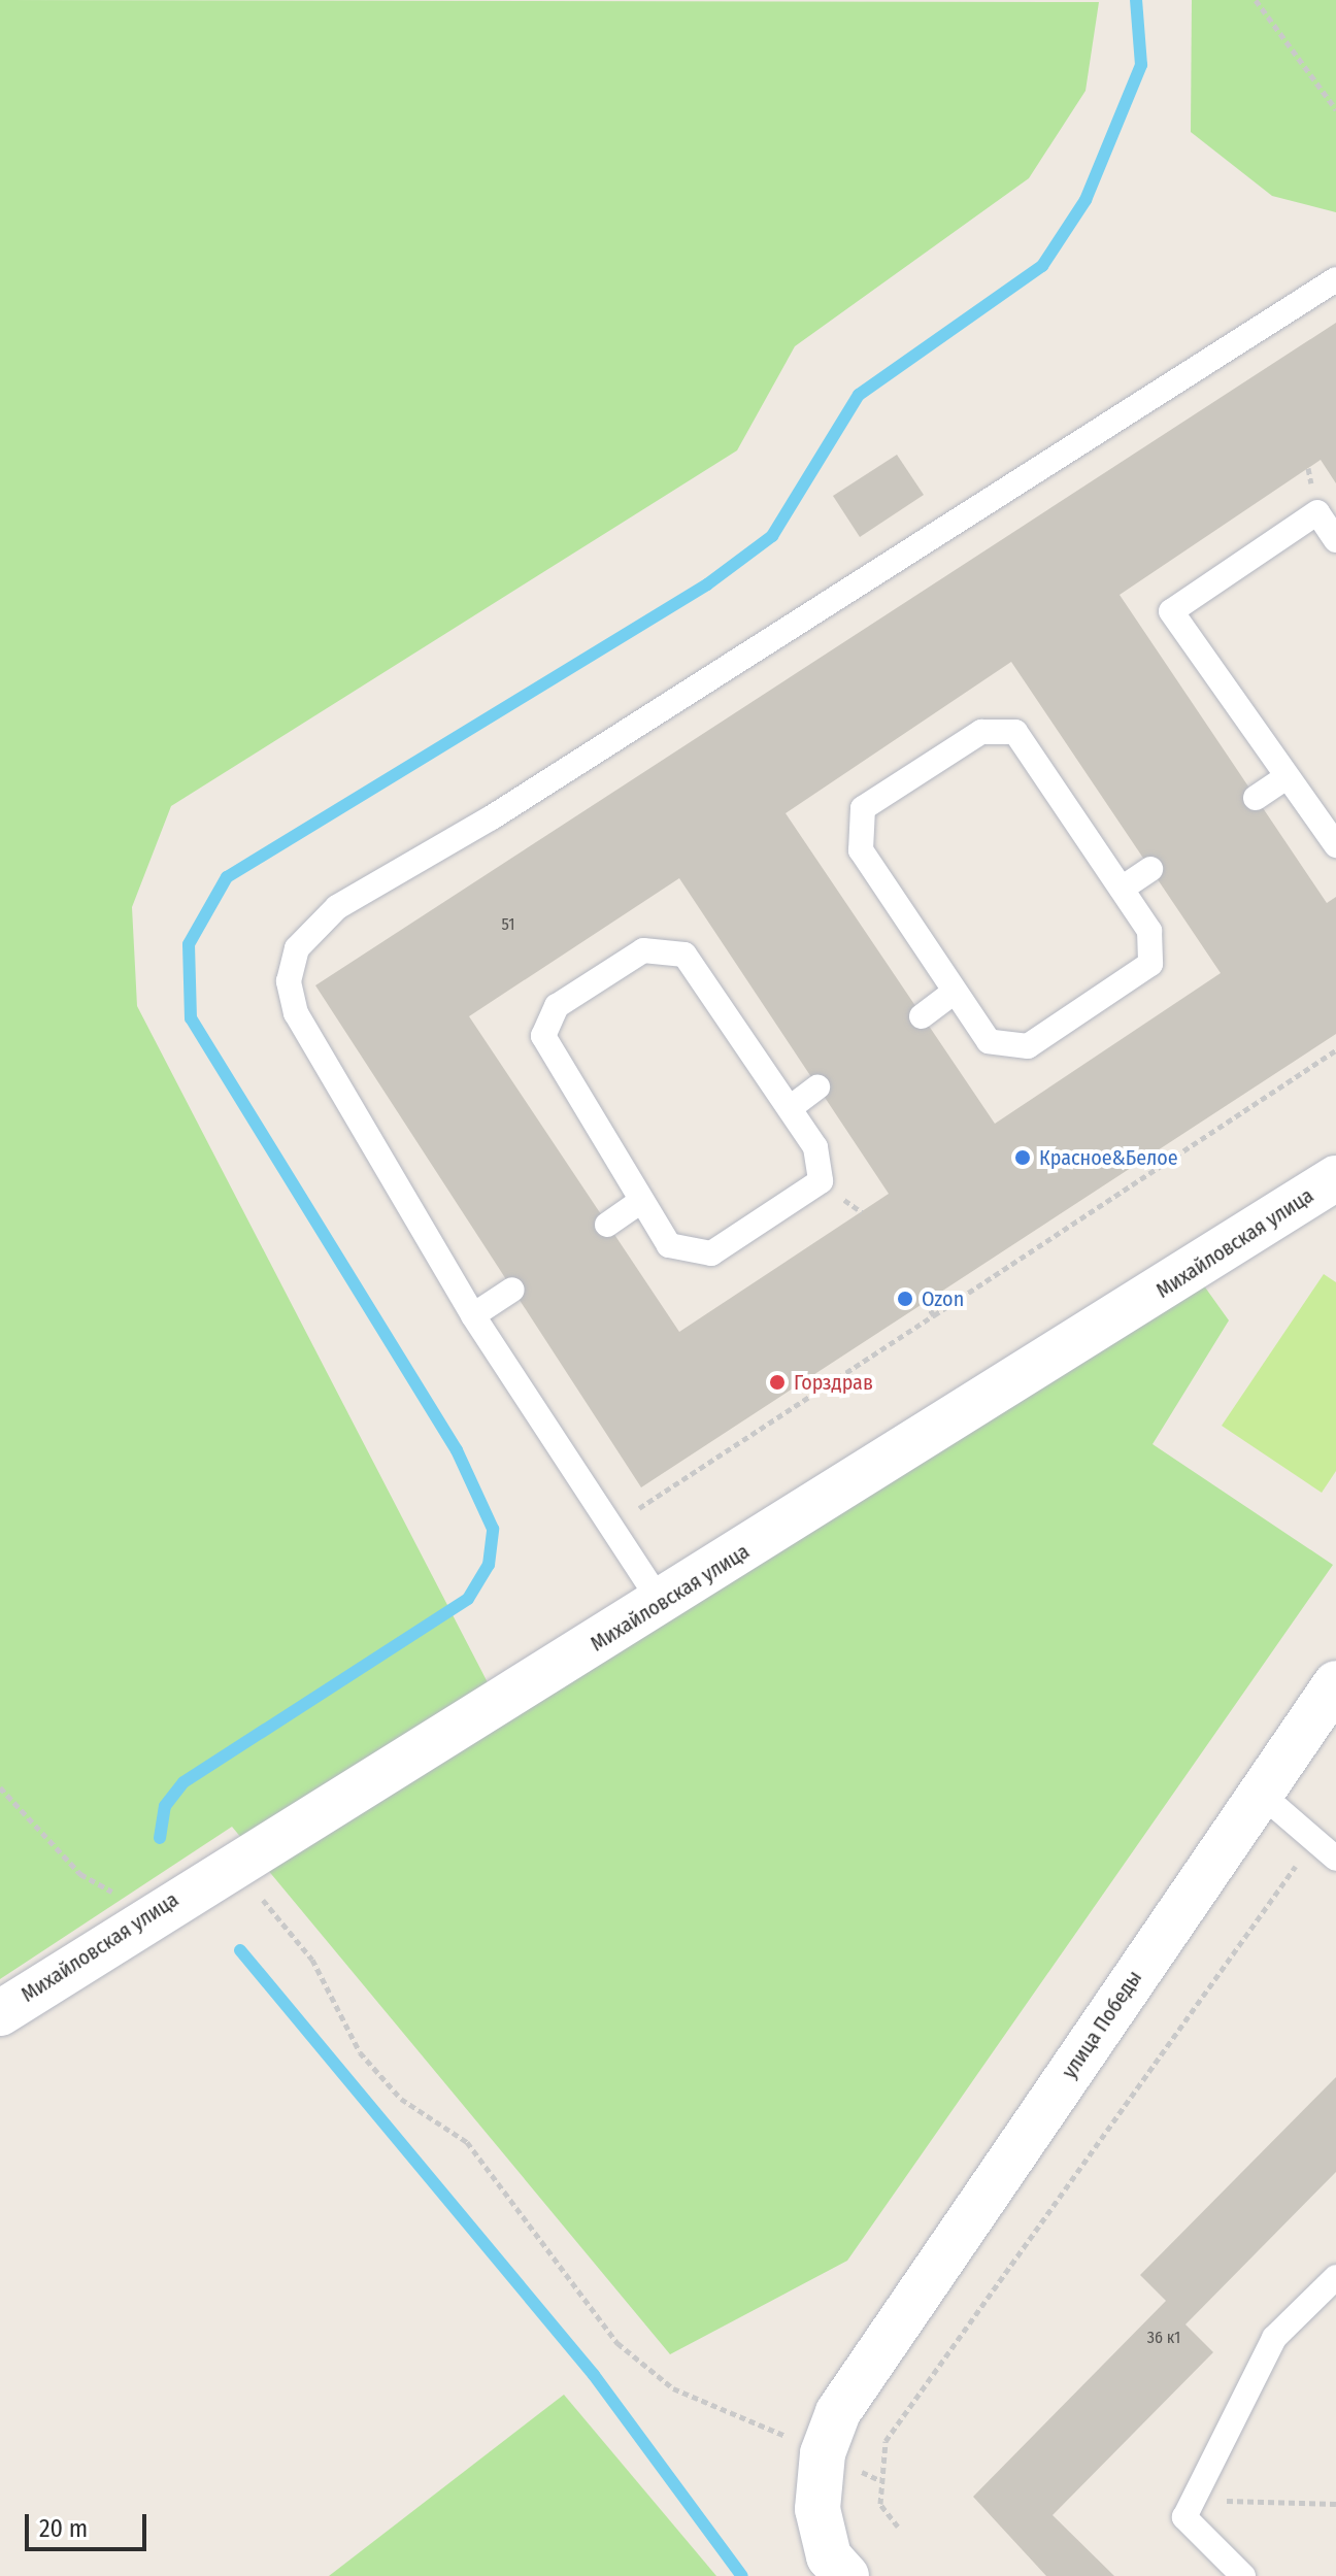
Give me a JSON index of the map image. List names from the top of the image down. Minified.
{"streets":{"street":["Михайловская улица","улица Победы"]},"places":["Красное&Белое","Ozon","Горздрав"],"house_numbers":["51","36 к1"],"scale_bar":"20 m"}
